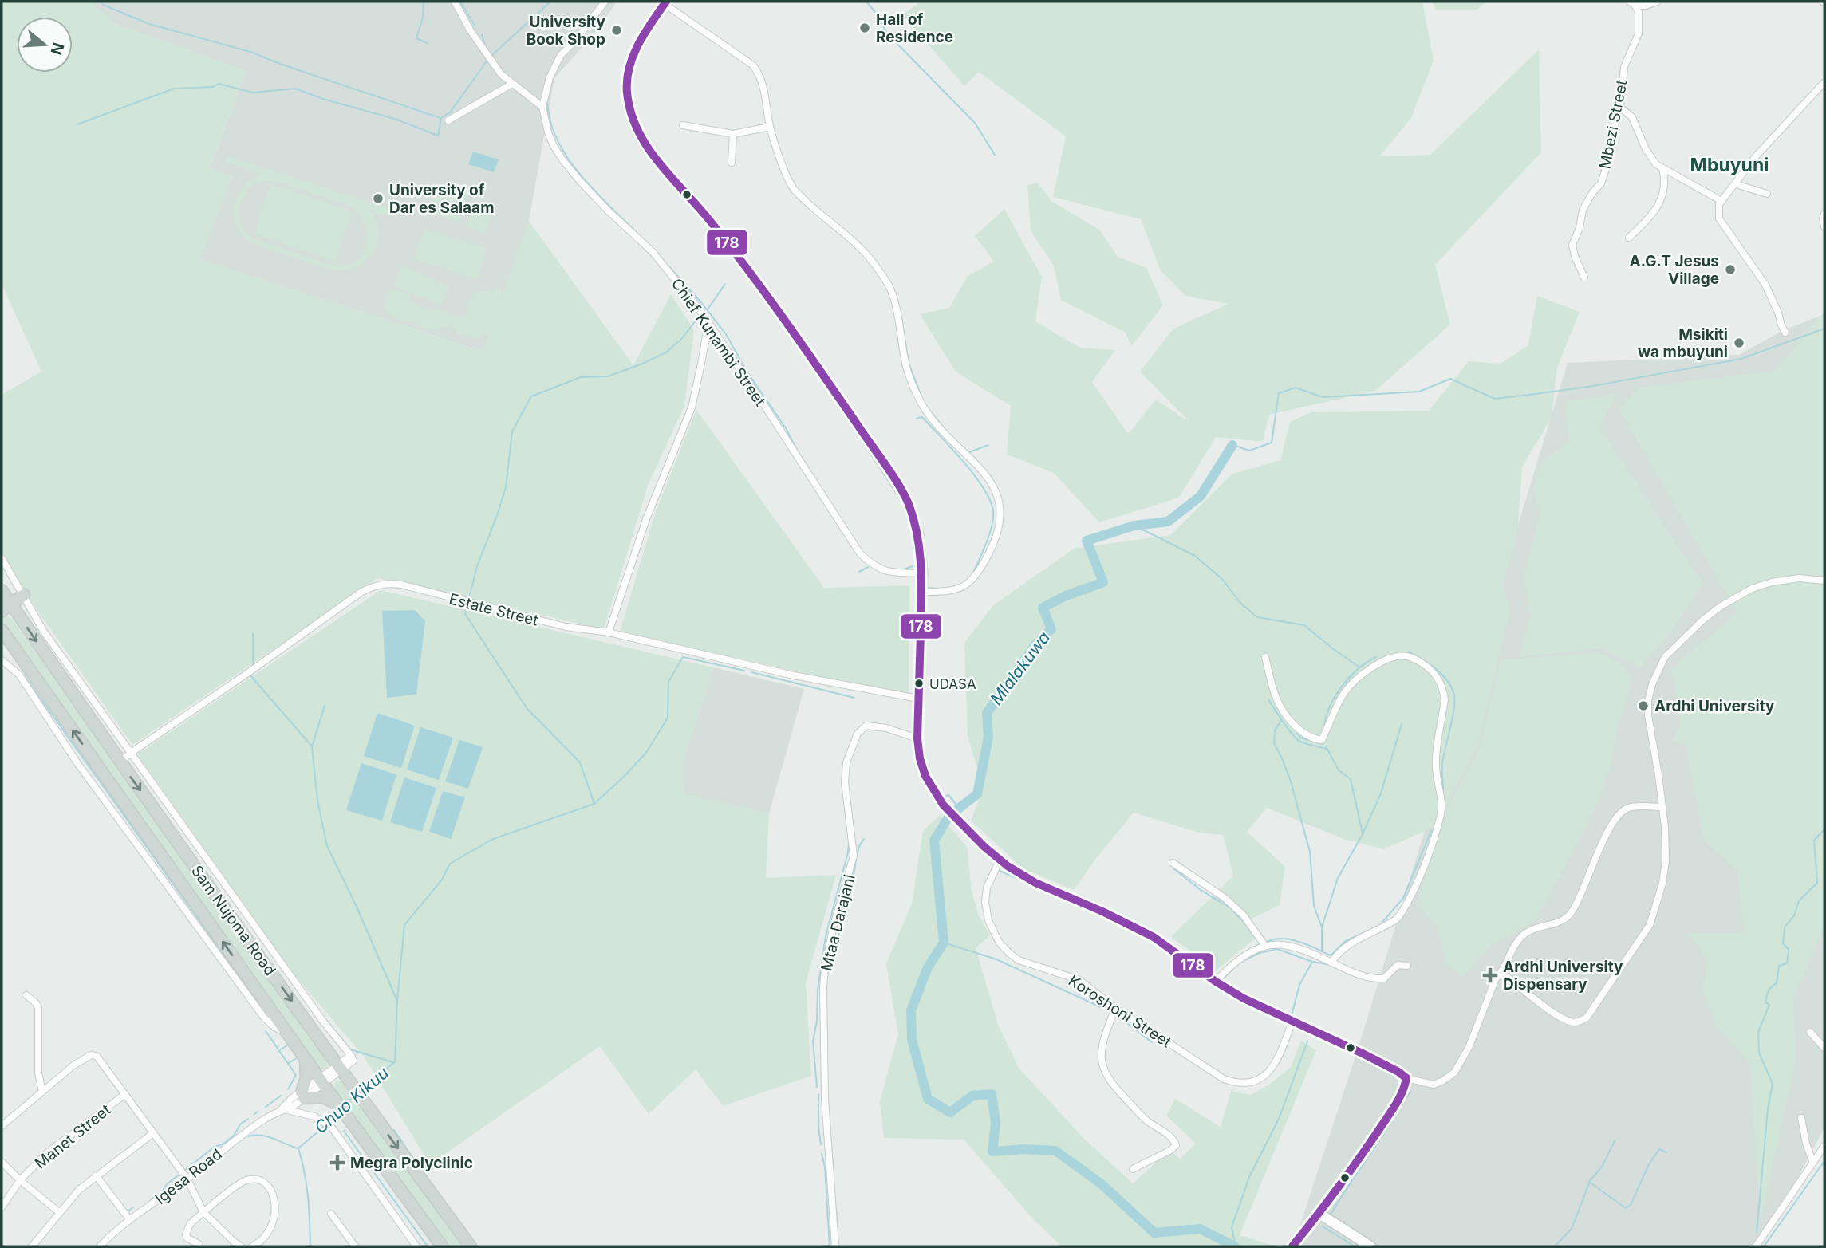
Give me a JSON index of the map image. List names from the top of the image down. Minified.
{"streets":{"main road":["Sam Nujoma Road"],"street":["Mbezi Street","Chief Kunambi Street","Estate Street","Mtaa Darajani","Koroshoni Street","Manet Street","Igesa Road"]},"crossings":[["Estate Street","Sam Nujoma Road"],["Estate Street","Igesa Road"],["Sam Nujoma Road","Igesa Road"]],"districts":["Mbuyuni"],"water":["Mlalakuwa","Chuo Kikuu"],"places":{"other":["Hall of Residence","University Book Shop","University of Dar es Salaam","A.G.T Jesus Village","Msikiti wa mbuyuni","UDASA","Ardhi University"],"health":["Ardhi University Dispensary","Megra Polyclinic"]},"lines":["transit line 178"],"north":"right"}
